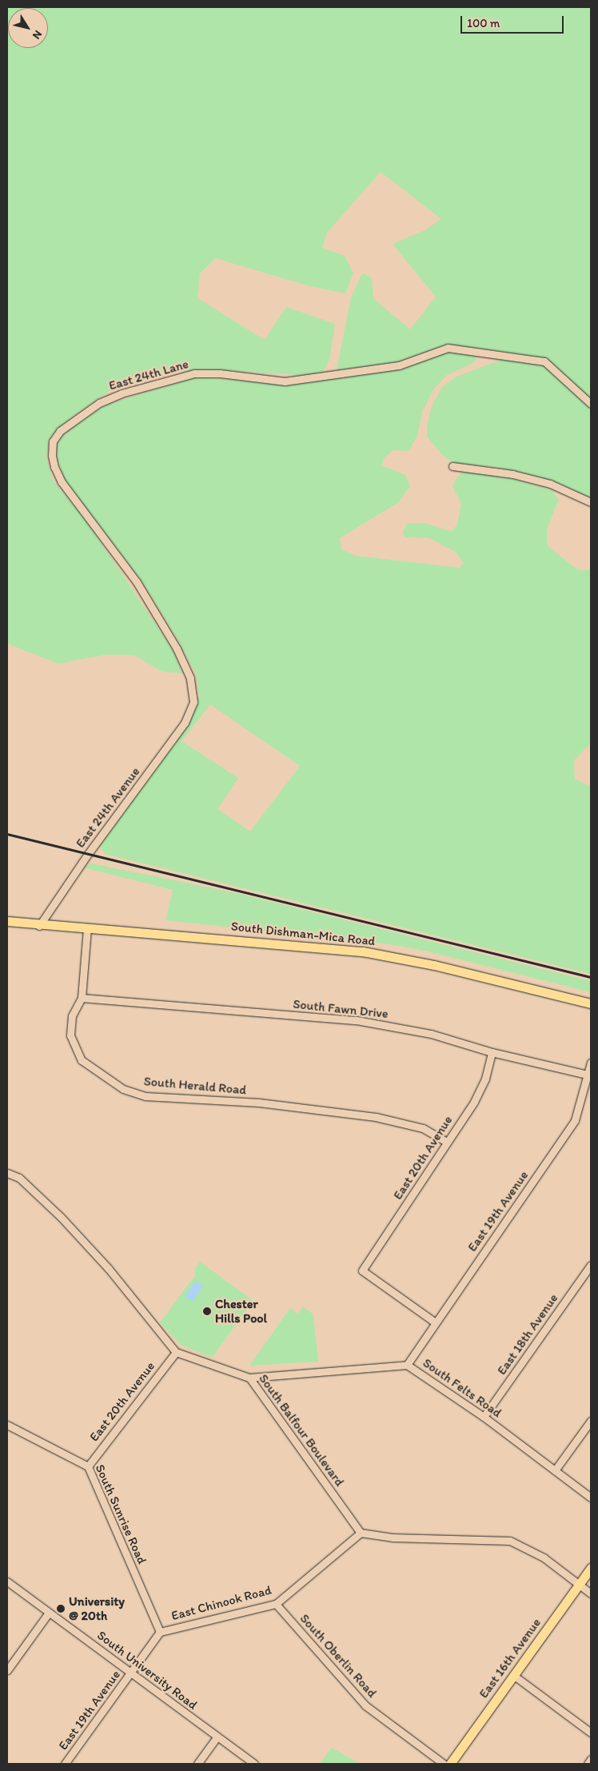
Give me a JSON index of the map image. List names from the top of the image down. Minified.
{"streets":{"main road":["South Dishman-Mica Road","East 16th Avenue"],"street":["East 24th Lane","East 24th Avenue","South Fawn Drive","South Herald Road","East 20th Avenue","East 19th Avenue","East 18th Avenue","South Felts Road","South Balfour Boulevard","South Sunrise Road","East Chinook Road","South Oberlin Road","South University Road"]},"crossings":[["East 24th Lane","East 24th Avenue"],["East 24th Avenue","South Dishman-Mica Road"],["South Dishman-Mica Road","South Herald Road"],["South Fawn Drive","South Herald Road"],["South Fawn Drive","East 20th Avenue"],["South Fawn Drive","East 19th Avenue"],["South Herald Road","East 20th Avenue"],["East 20th Avenue","East 19th Avenue"],["East 20th Avenue","South Balfour Boulevard"],["East 20th Avenue","South Sunrise Road"],["East 19th Avenue","South Felts Road"],["East 19th Avenue","South Sunrise Road"],["East 19th Avenue","East Chinook Road"],["East 19th Avenue","South University Road"],["East 18th Avenue","South Felts Road"],["South Felts Road","South Balfour Boulevard"],["South Balfour Boulevard","East Chinook Road"],["South Sunrise Road","East Chinook Road"],["East Chinook Road","South Oberlin Road"]],"places":["Chester Hills Pool","University @ 20th"],"scale_bar":"100 m","north":"bottom right"}
